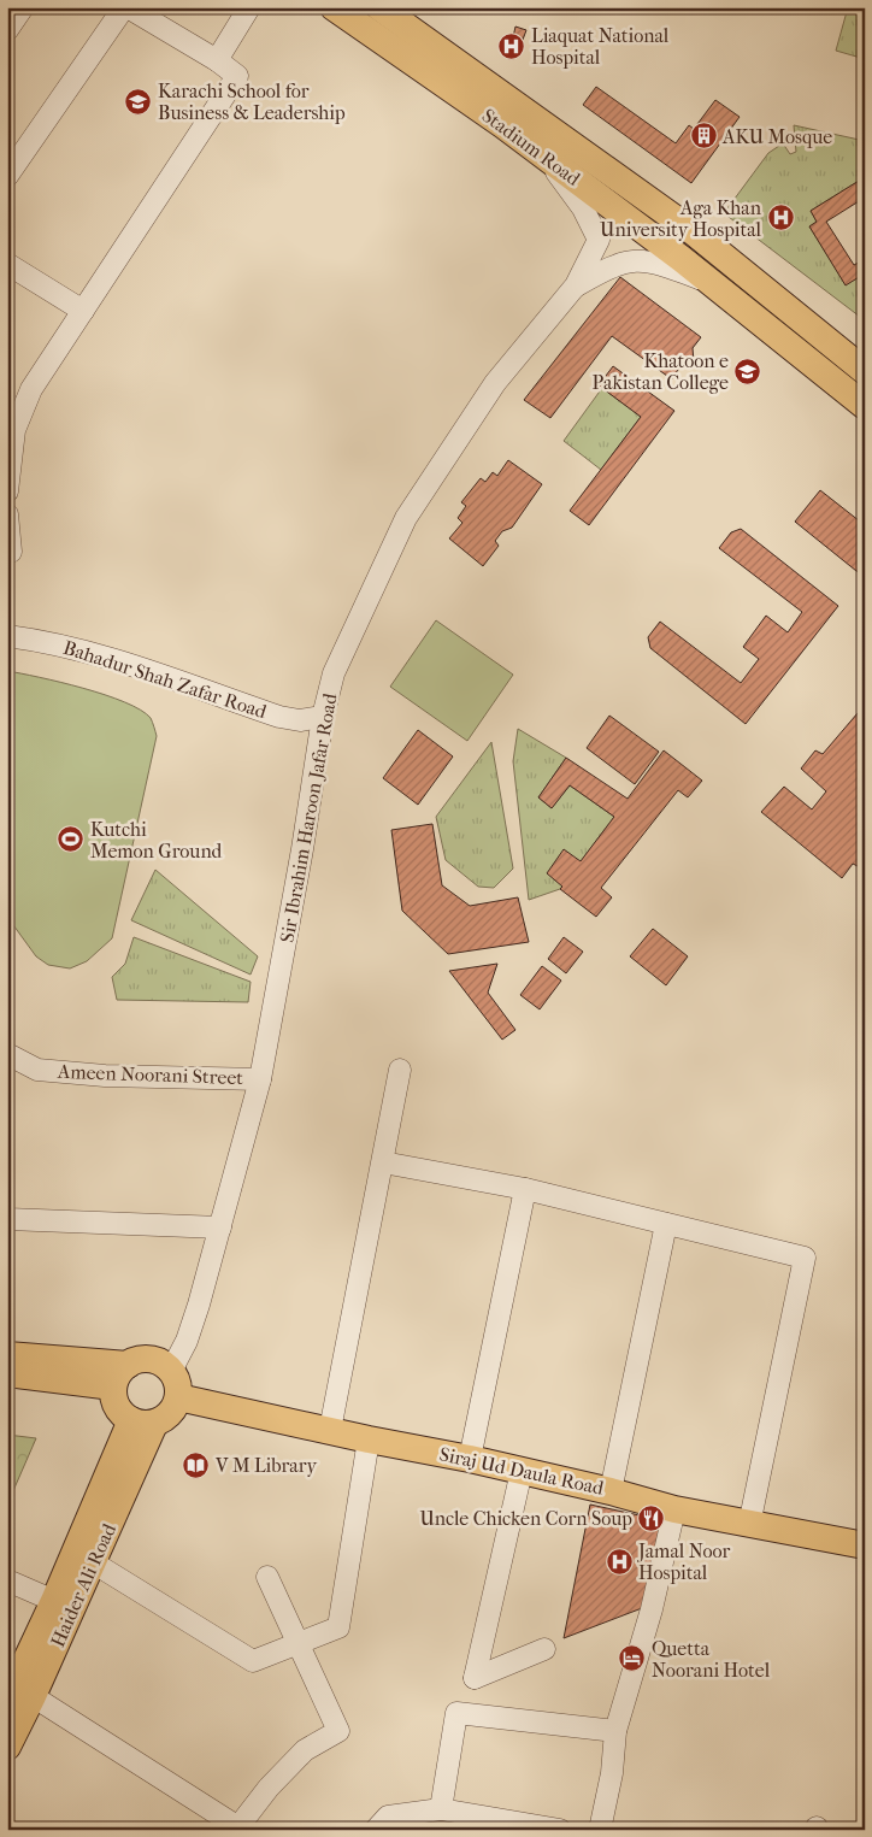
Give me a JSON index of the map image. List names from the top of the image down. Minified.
{"streets":{"main road":["Stadium Road","Siraj Ud Daula Road","Haider Ali Road"],"street":["Bahadur Shah Zafar Road","Sir Ibrahim Haroon Jafar Road","Ameen Noorani Street"]},"crossings":[["Bahadur Shah Zafar Road","Sir Ibrahim Haroon Jafar Road"],["Sir Ibrahim Haroon Jafar Road","Ameen Noorani Street"],["Sir Ibrahim Haroon Jafar Road","Siraj Ud Daula Road"],["Sir Ibrahim Haroon Jafar Road","Haider Ali Road"],["Siraj Ud Daula Road","Haider Ali Road"]],"places":{"hospital":["Liaquat National Hospital","Aga Khan University Hospital","Jamal Noor Hospital"],"school or university":["Karachi School for Business & Leadership","Khatoon e Pakistan College"],"building":["AKU Mosque"],"sports":["Kutchi Memon Ground"],"library":["V M Library"],"restaurant":["Uncle Chicken Corn Soup"],"hotel":["Quetta Noorani Hotel"]}}
